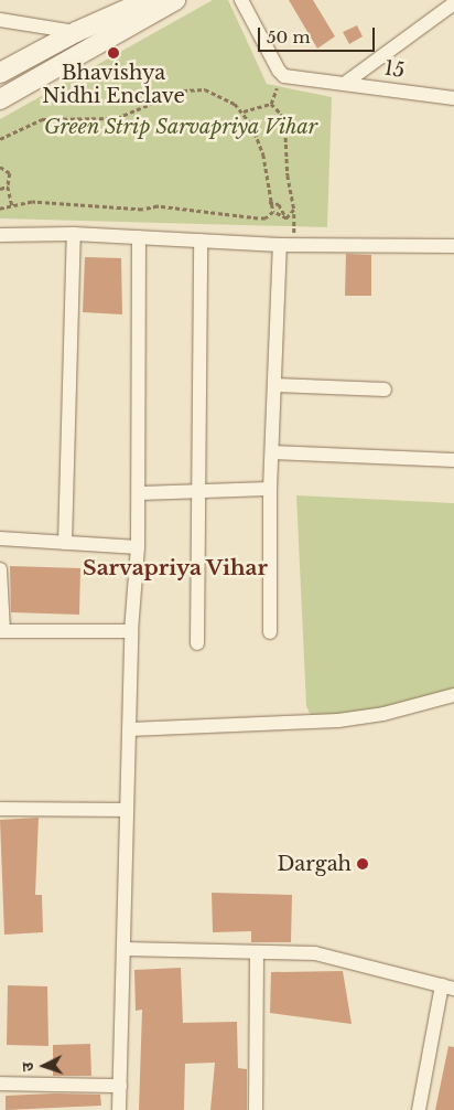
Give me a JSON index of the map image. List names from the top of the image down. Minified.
{"streets":{"street":["15"]},"districts":["Sarvapriya Vihar"],"parks":["Green Strip Sarvapriya Vihar"],"places":["Bhavishya Nidhi Enclave","Dargah"],"scale_bar":"50 m","north":"left"}
